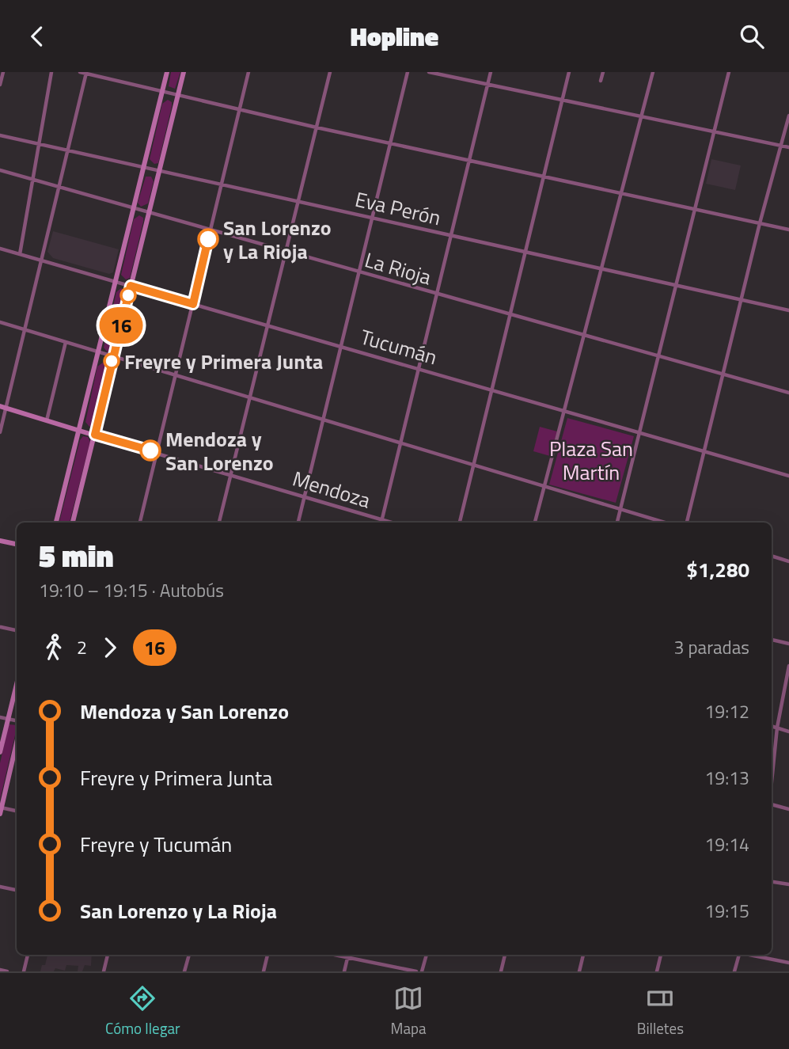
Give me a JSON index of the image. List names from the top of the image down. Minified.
{"streets":{"main road":["Mendoza"],"street":["Eva Perón","La Rioja","Tucumán"]},"parks":["Plaza San Martín"],"places":["San Lorenzo y La Rioja","Freyre y Primera Junta","Mendoza y San Lorenzo"],"lines":["bus line 16"],"page":{"header":"Hopline","on_map":"16","heading":["5 min","19:10 – 19:15 · Autobús","$1,280"],"legs":["2","16","3 paradas"],"list":[{"name":"Mendoza y San Lorenzo","value":"19:12"},{"name":"Freyre y Primera Junta","value":"19:13"},{"name":"Freyre y Tucumán","value":"19:14"},{"name":"San Lorenzo y La Rioja","value":"19:15"}],"tabs":["Cómo llegar","Mapa","Billetes"]}}
